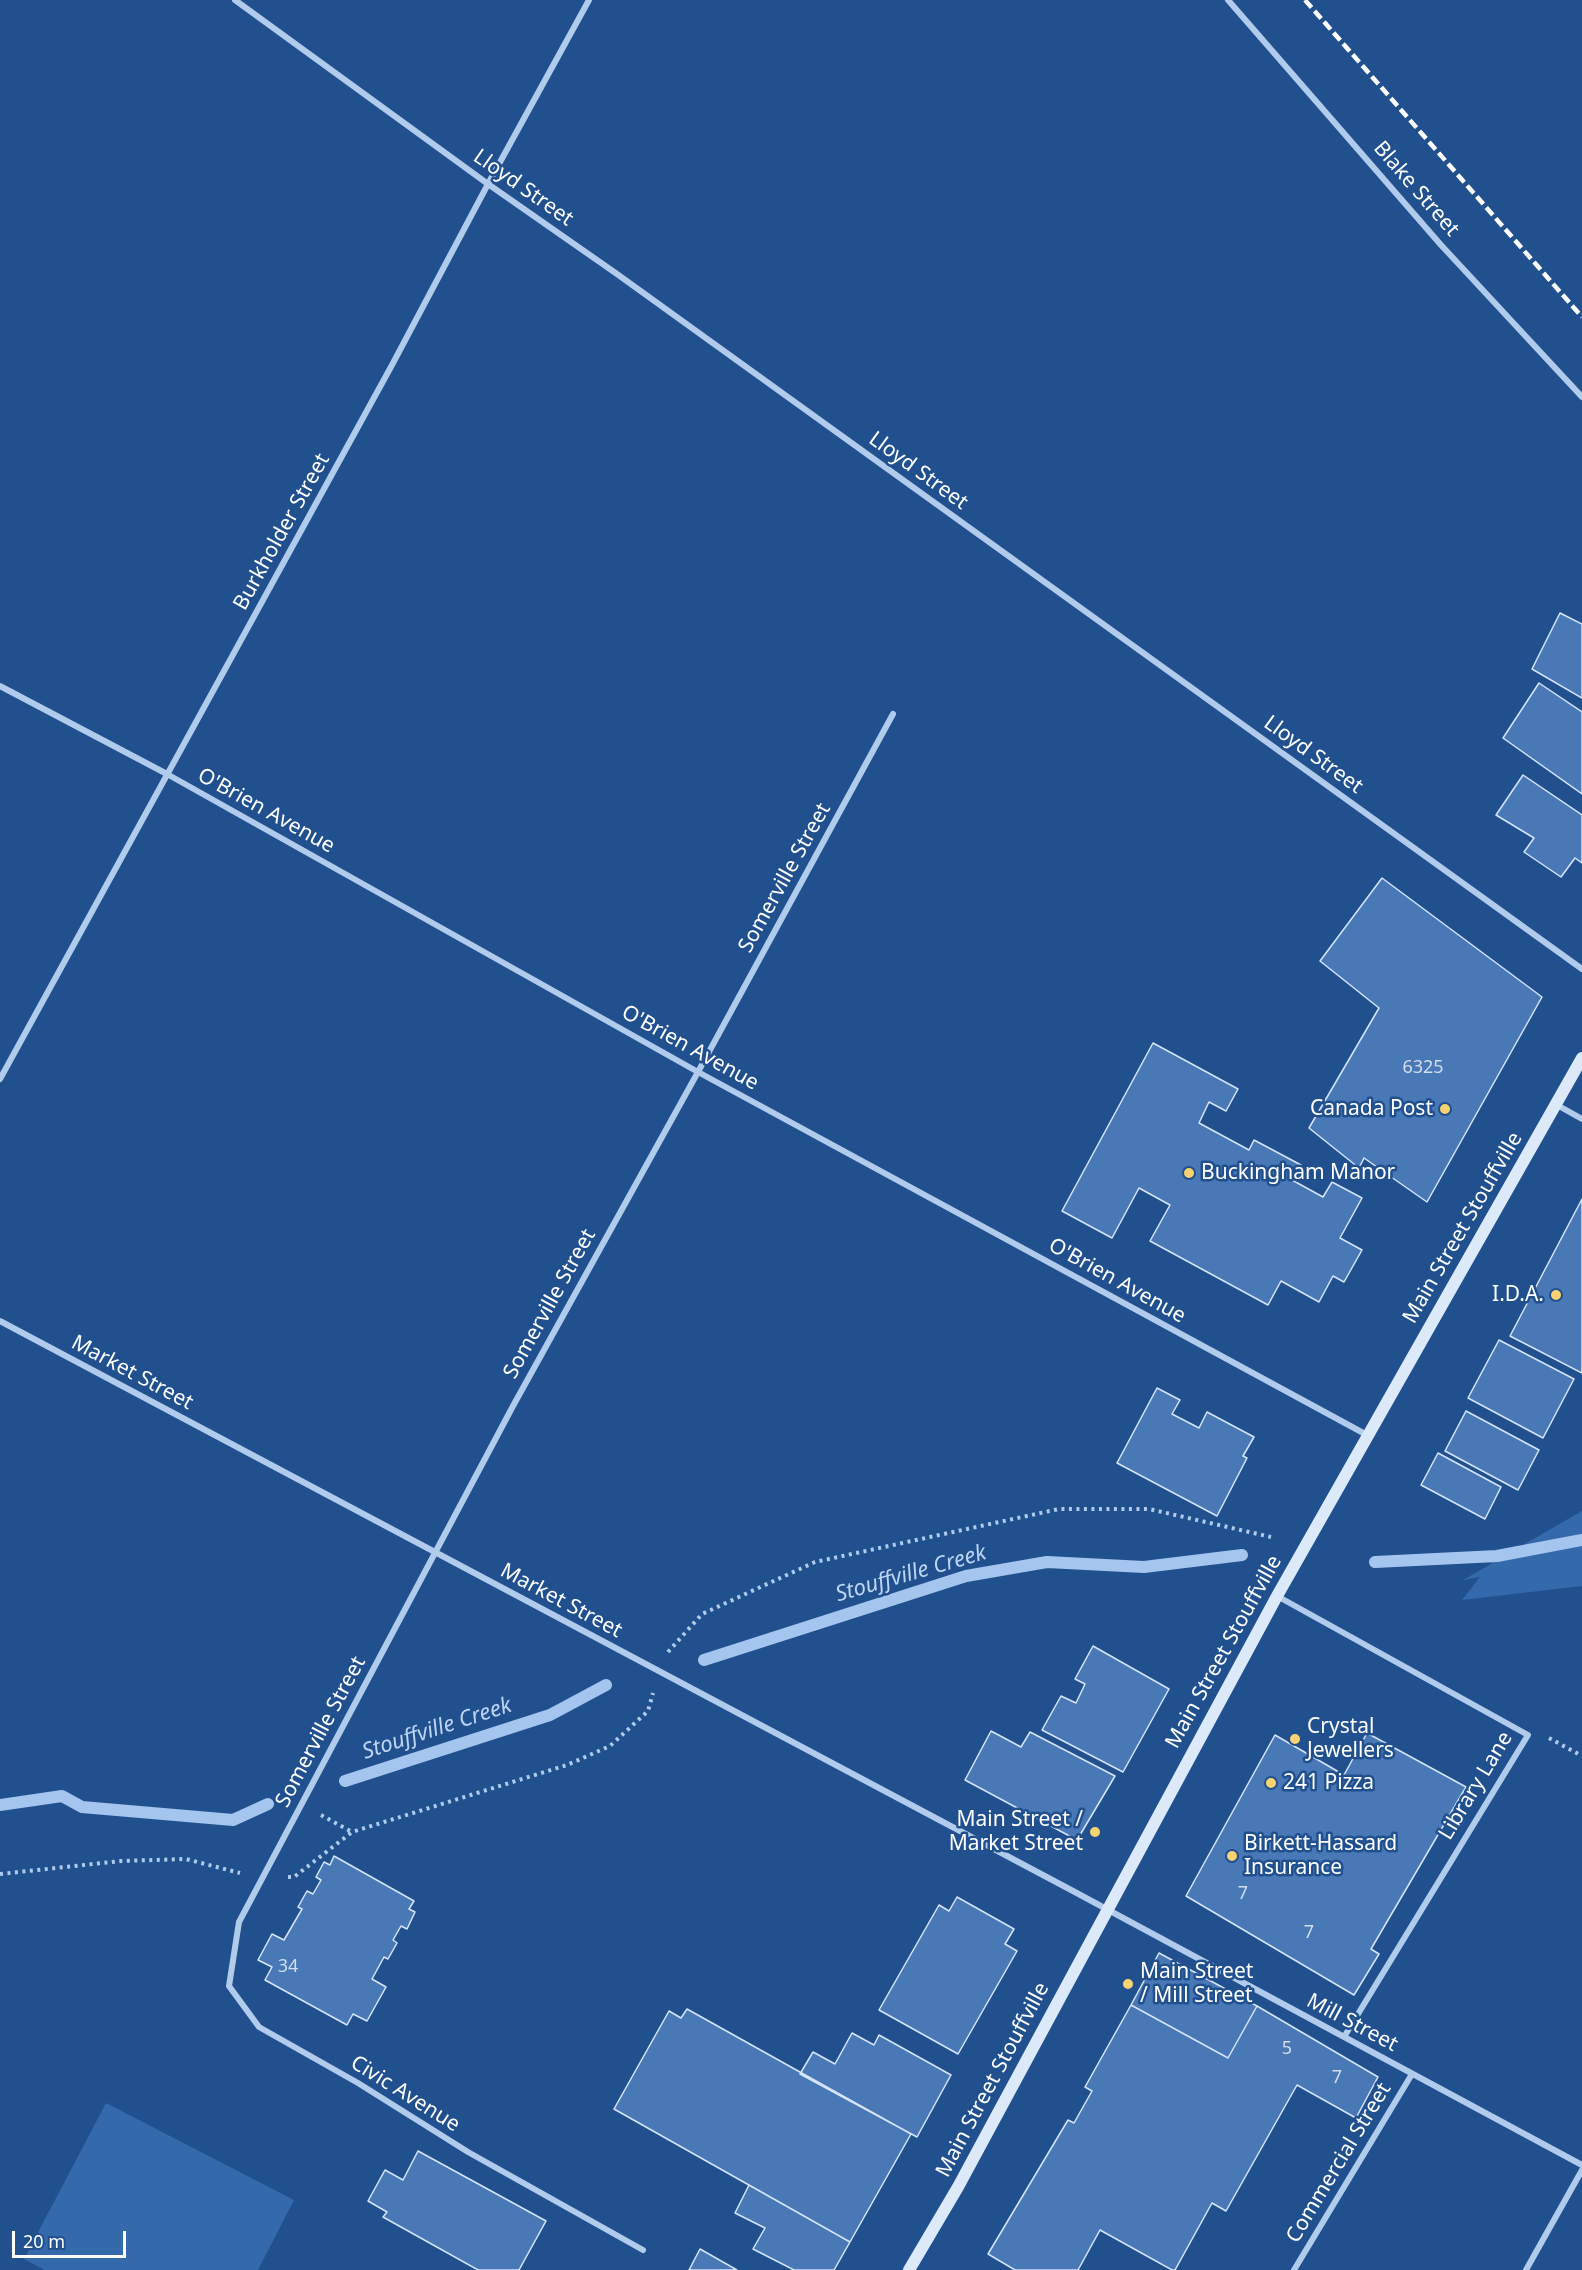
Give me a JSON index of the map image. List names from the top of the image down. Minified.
{"streets":{"main road":["Main Street Stouffville"],"street":["Lloyd Street","Blake Street","Burkholder Street","O'Brien Avenue","Somerville Street","Market Street","Library Lane","Mill Street","Civic Avenue","Commercial Street"]},"crossings":[["Lloyd Street","Burkholder Street"],["Burkholder Street","O'Brien Avenue"],["O'Brien Avenue","Somerville Street"],["O'Brien Avenue","Main Street Stouffville"],["Somerville Street","Market Street"],["Somerville Street","Civic Avenue"],["Main Street Stouffville","Market Street"],["Main Street Stouffville","Library Lane"],["Main Street Stouffville","Mill Street"],["Market Street","Mill Street"],["Library Lane","Mill Street"],["Mill Street","Commercial Street"]],"water":["Stouffville Creek"],"places":["Canada Post","Buckingham Manor","I.D.A.","Crystal Jewellers","241 Pizza","Main Street / Market Street","Birkett-Hassard Insurance","Main Street / Mill Street"],"house_numbers":["6325","7","7","34","5","7"],"scale_bar":"20 m"}
